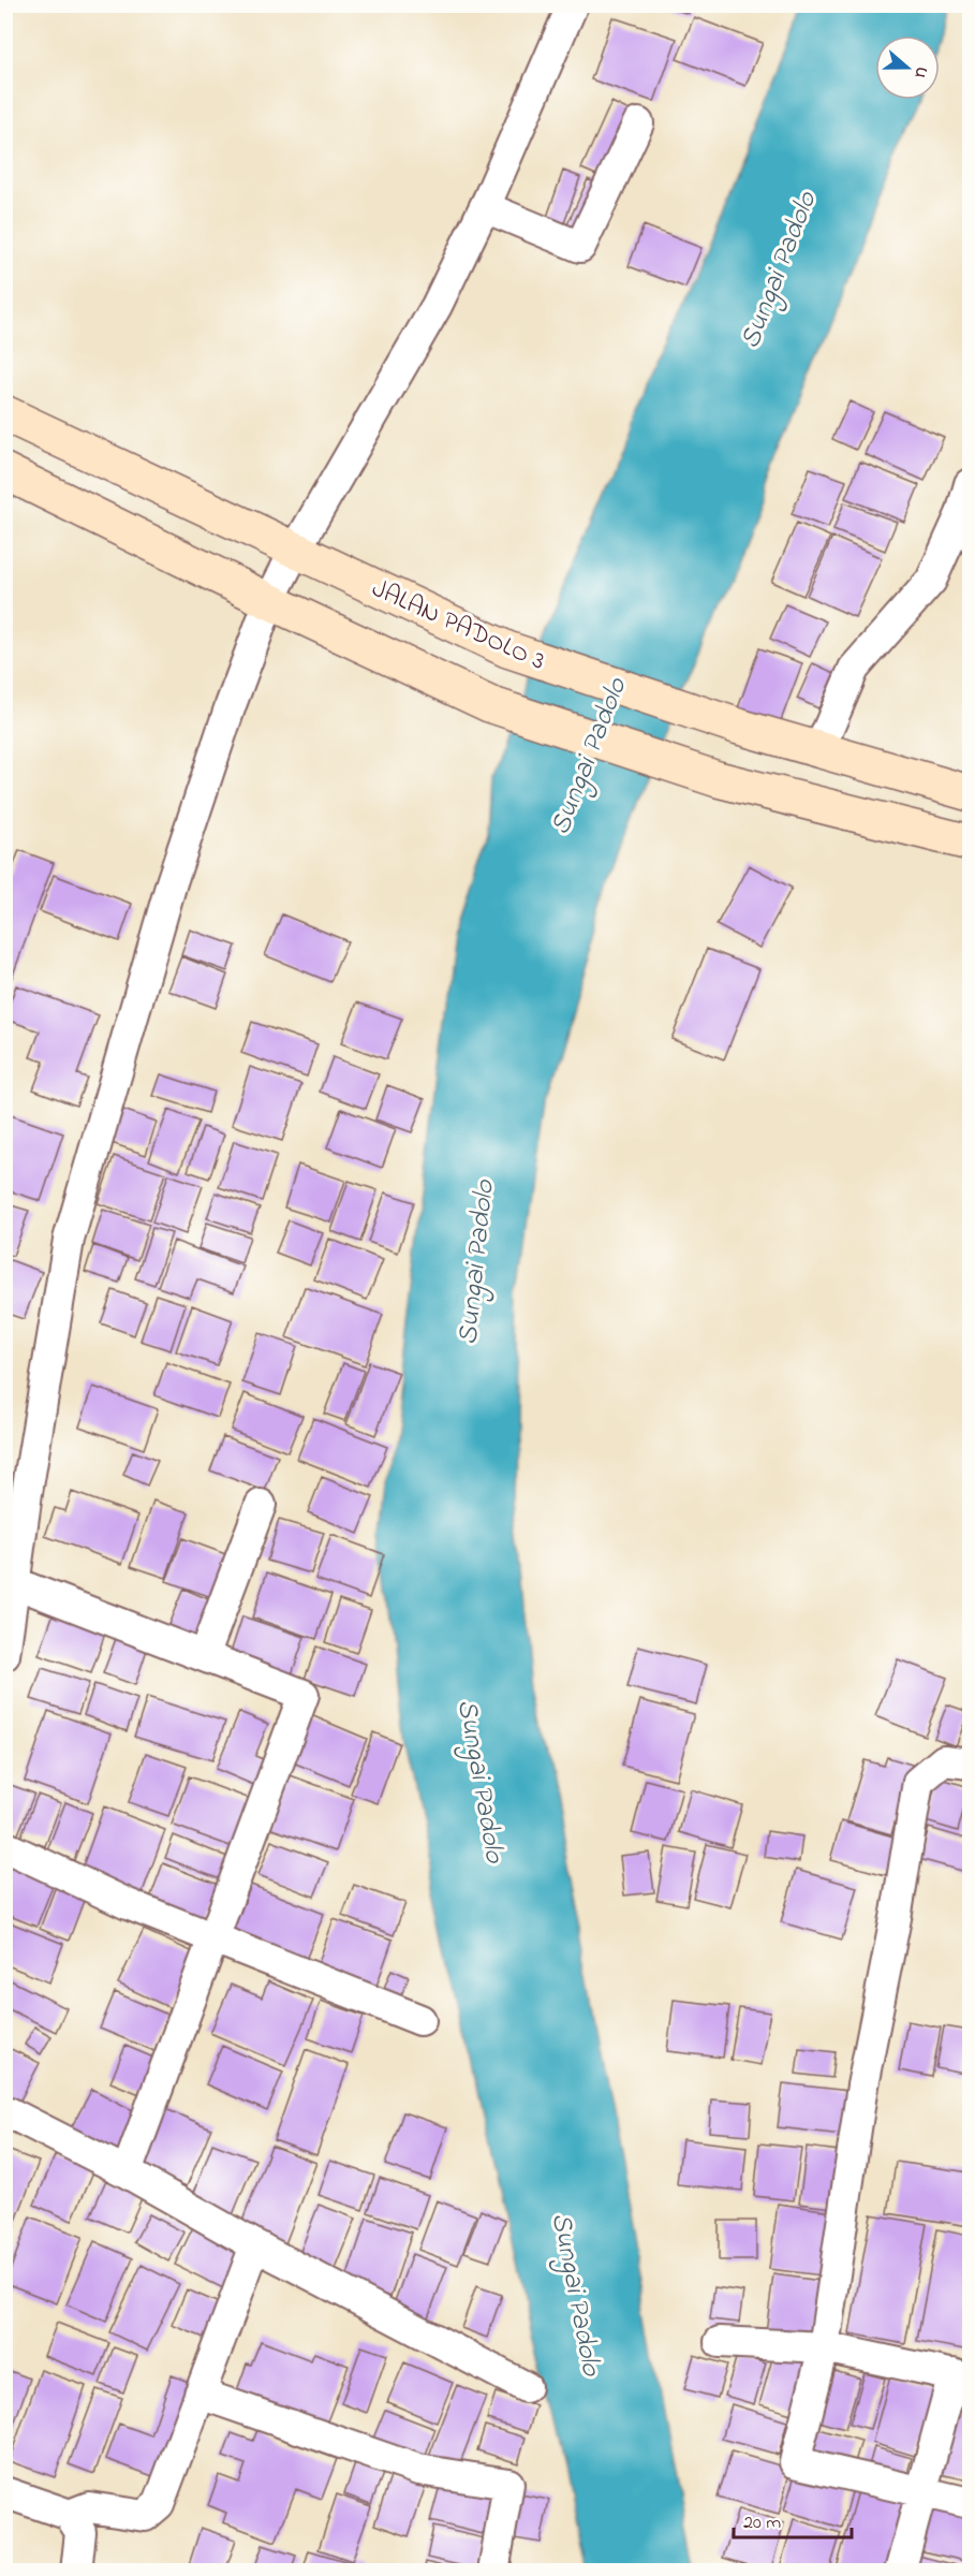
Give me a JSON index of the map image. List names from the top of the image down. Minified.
{"streets":{"street":["JALAN PADOLO 3"]},"water":["Sungai Padolo"],"scale_bar":"20 m","north":"right"}
